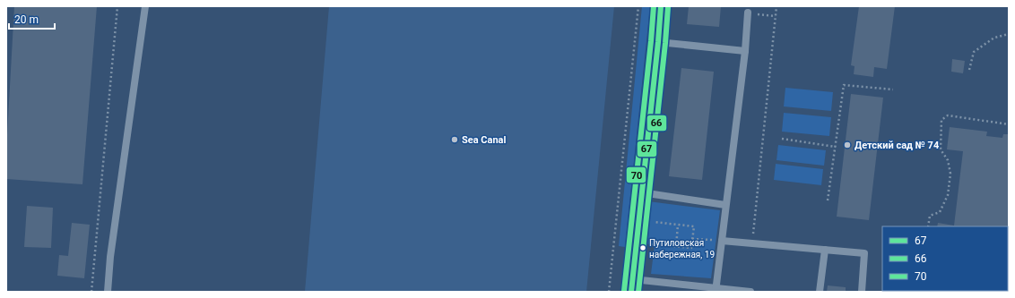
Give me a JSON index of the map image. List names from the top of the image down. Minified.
{"places":["Sea Canal","Детский сад № 74","Путиловская набережная, 19"],"lines":["transit line 67","transit line 70","transit line 66"],"legend":["67","66","70"],"scale_bar":"20 m"}
